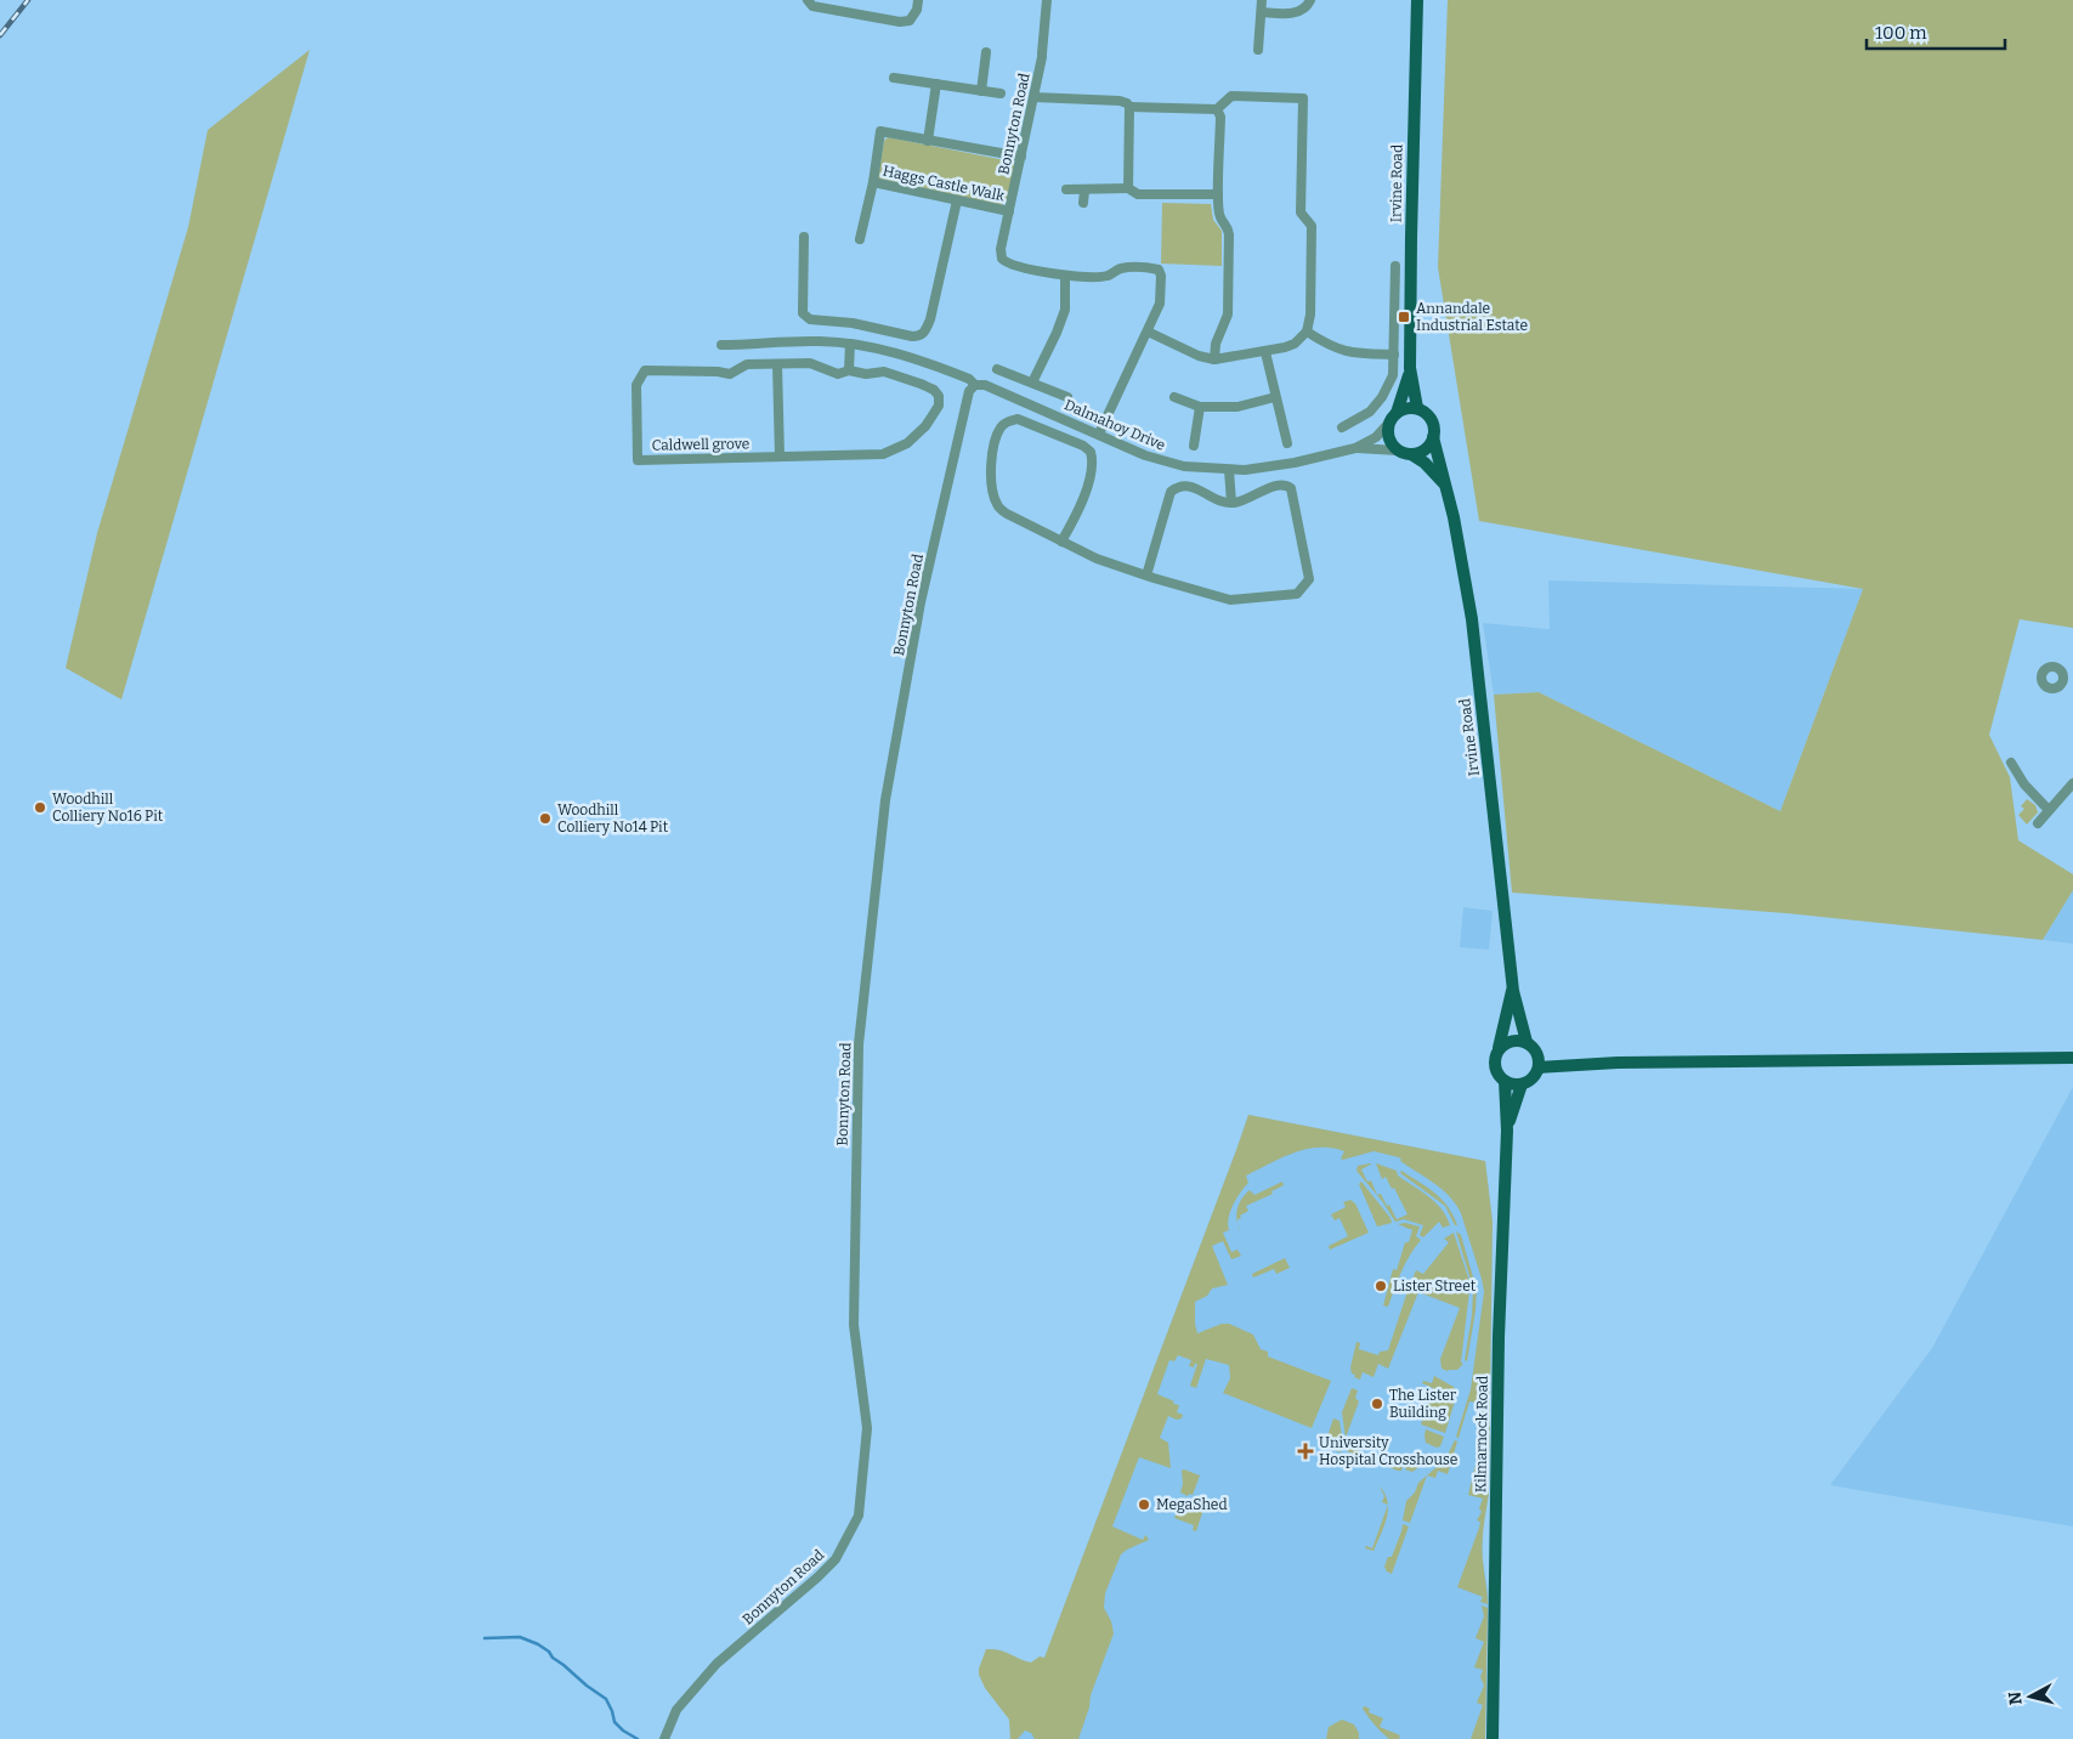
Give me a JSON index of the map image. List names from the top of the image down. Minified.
{"streets":{"main road":["Irvine Road","Kilmarnock Road"],"street":["Bonnyton Road","Haggs Castle Walk","Dalmahoy Drive","Caldwell grove"]},"crossings":[["Bonnyton Road","Haggs Castle Walk"],["Bonnyton Road","Dalmahoy Drive"],["Irvine Road","Kilmarnock Road"]],"places":{"transit":["Annandale Industrial Estate"],"other":["Woodhill Colliery No16 Pit","Woodhill Colliery No14 Pit","Lister Street","The Lister Building","MegaShed"],"health":["University Hospital Crosshouse"]},"scale_bar":"100 m","north":"left"}
